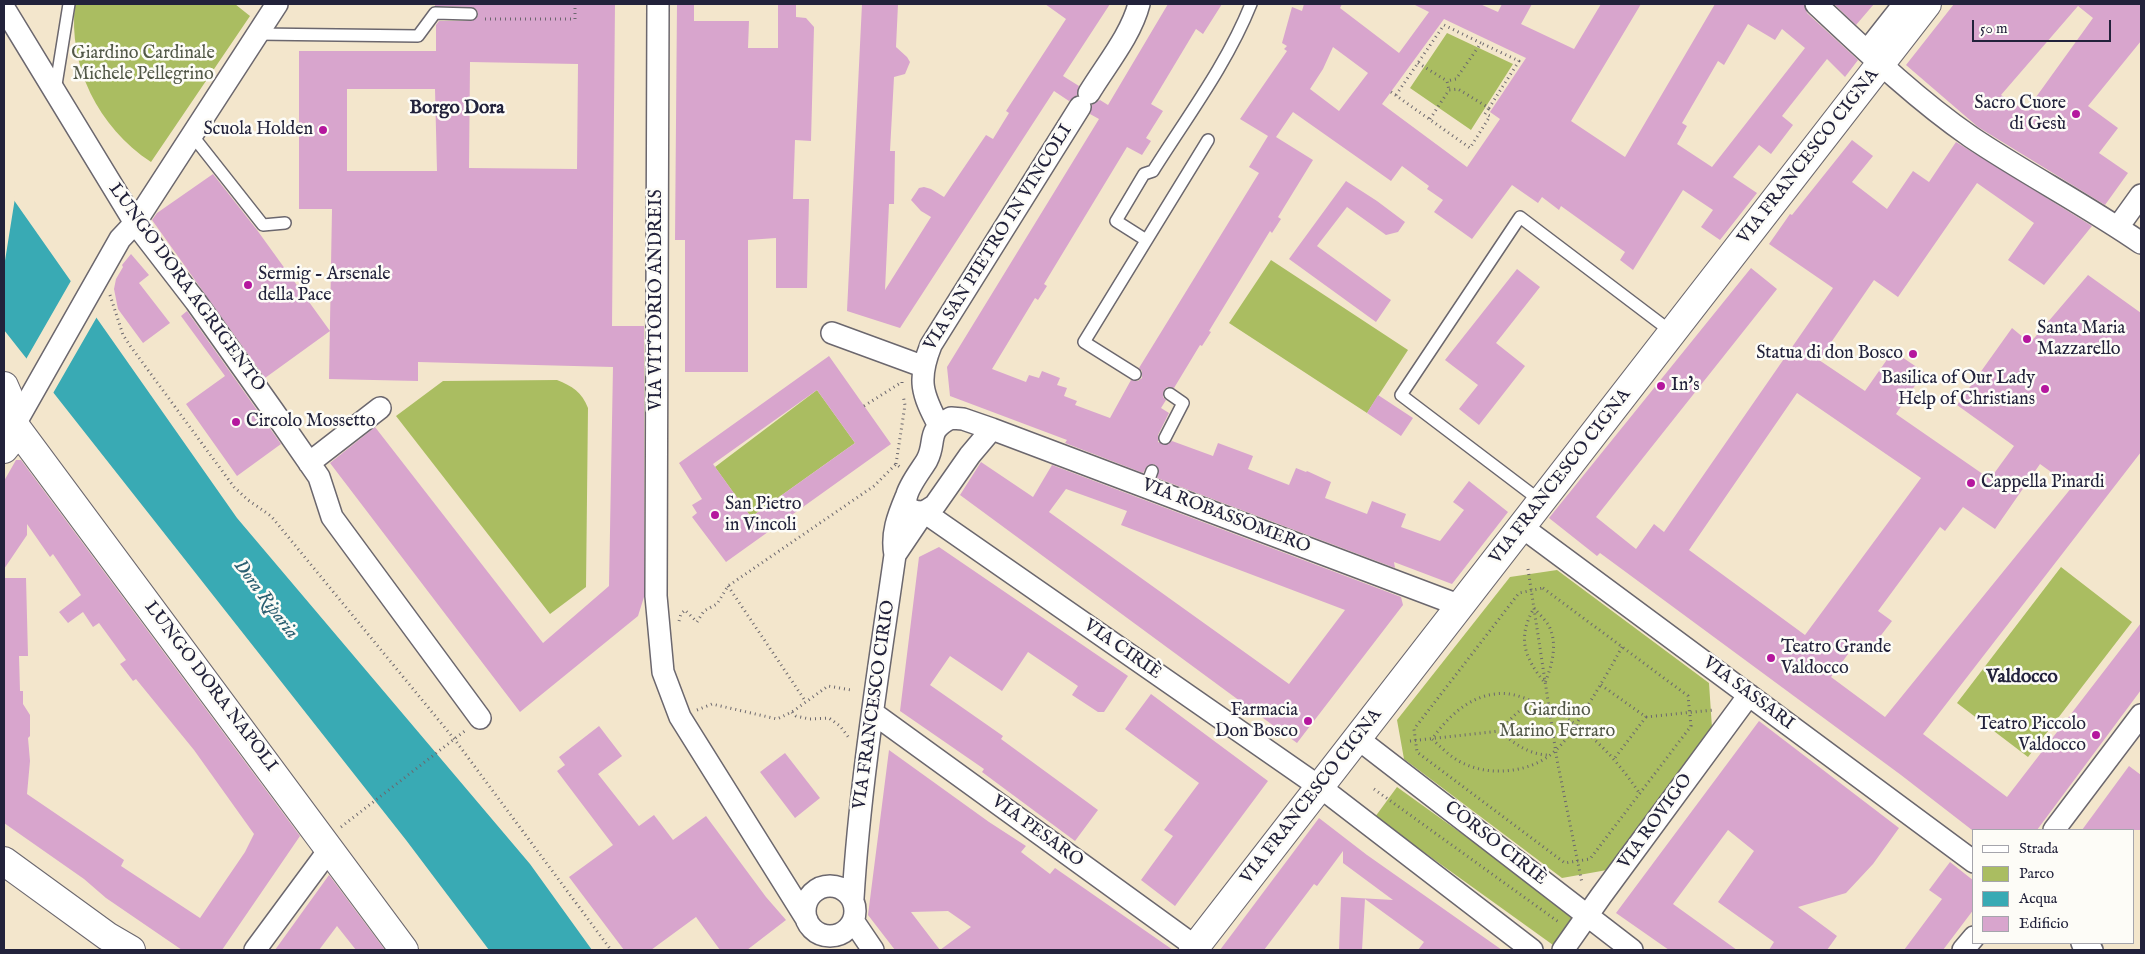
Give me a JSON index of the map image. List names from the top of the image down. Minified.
{"streets":{"street":["VIA FRANCESCO CIGNA","VIA SAN PIETRO IN VINCOLI","LUNGO DORA AGRIGENTO","VIA VITTORIO ANDREIS","VIA ROBASSOMERO","VIA CIRIÈ","LUNGO DORA NAPOLI","VIA SASSARI","VIA FRANCESCO CIRIO","VIA ROVIGO","VIA PESARO","CORSO CIRIÈ"]},"crossings":[["VIA FRANCESCO CIGNA","VIA ROBASSOMERO"],["VIA FRANCESCO CIGNA","VIA CIRIÈ"],["VIA FRANCESCO CIGNA","VIA SASSARI"],["VIA FRANCESCO CIGNA","VIA PESARO"],["VIA FRANCESCO CIGNA","CORSO CIRIÈ"],["VIA SAN PIETRO IN VINCOLI","VIA ROBASSOMERO"],["VIA SAN PIETRO IN VINCOLI","VIA FRANCESCO CIRIO"],["VIA VITTORIO ANDREIS","VIA FRANCESCO CIRIO"],["VIA ROBASSOMERO","VIA FRANCESCO CIRIO"],["VIA CIRIÈ","VIA FRANCESCO CIRIO"],["VIA SASSARI","VIA ROVIGO"],["VIA FRANCESCO CIRIO","VIA PESARO"],["VIA ROVIGO","CORSO CIRIÈ"]],"districts":["Borgo Dora","Valdocco"],"water":["Dora Riparia"],"parks":["Giardino Cardinale Michele Pellegrino","Giardino Marino Ferraro"],"places":["Sacro Cuore di Gesù","Scuola Holden","Sermig - Arsenale della Pace","Santa Maria Mazzarello","Statua di don Bosco","In's","Basilica of Our Lady Help of Christians","Circolo Mossetto","Cappella Pinardi","San Pietro in Vincoli","Teatro Grande Valdocco","Farmacia Don Bosco","Teatro Piccolo Valdocco"],"legend":["Strada","Parco","Acqua","Edificio"],"scale_bar":"50 m"}
